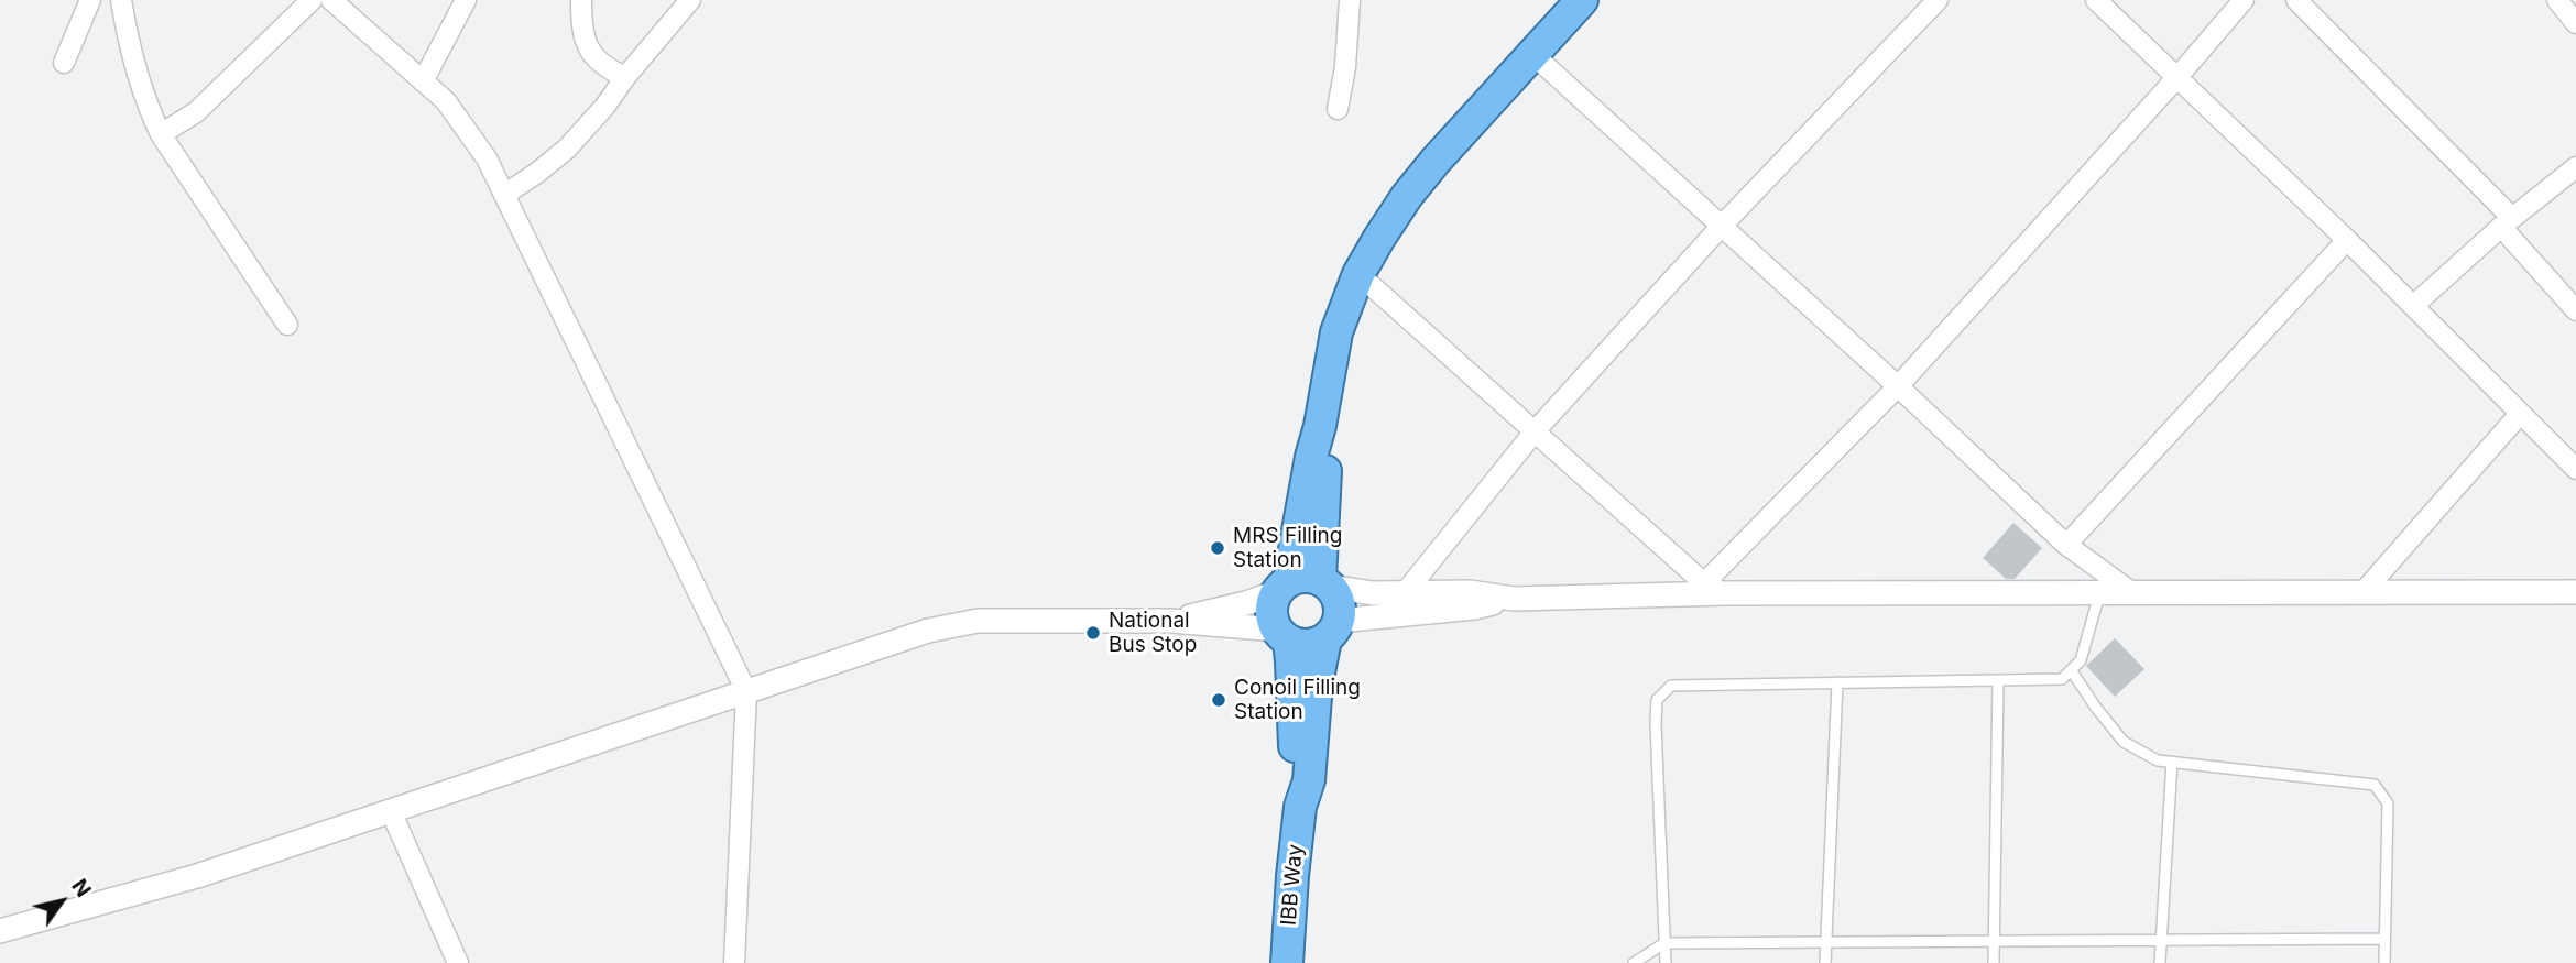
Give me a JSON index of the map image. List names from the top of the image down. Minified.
{"streets":{"highway":["IBB Way"]},"places":["MRS Filling Station","National Bus Stop","Conoil Filling Station"],"north":"top right"}
